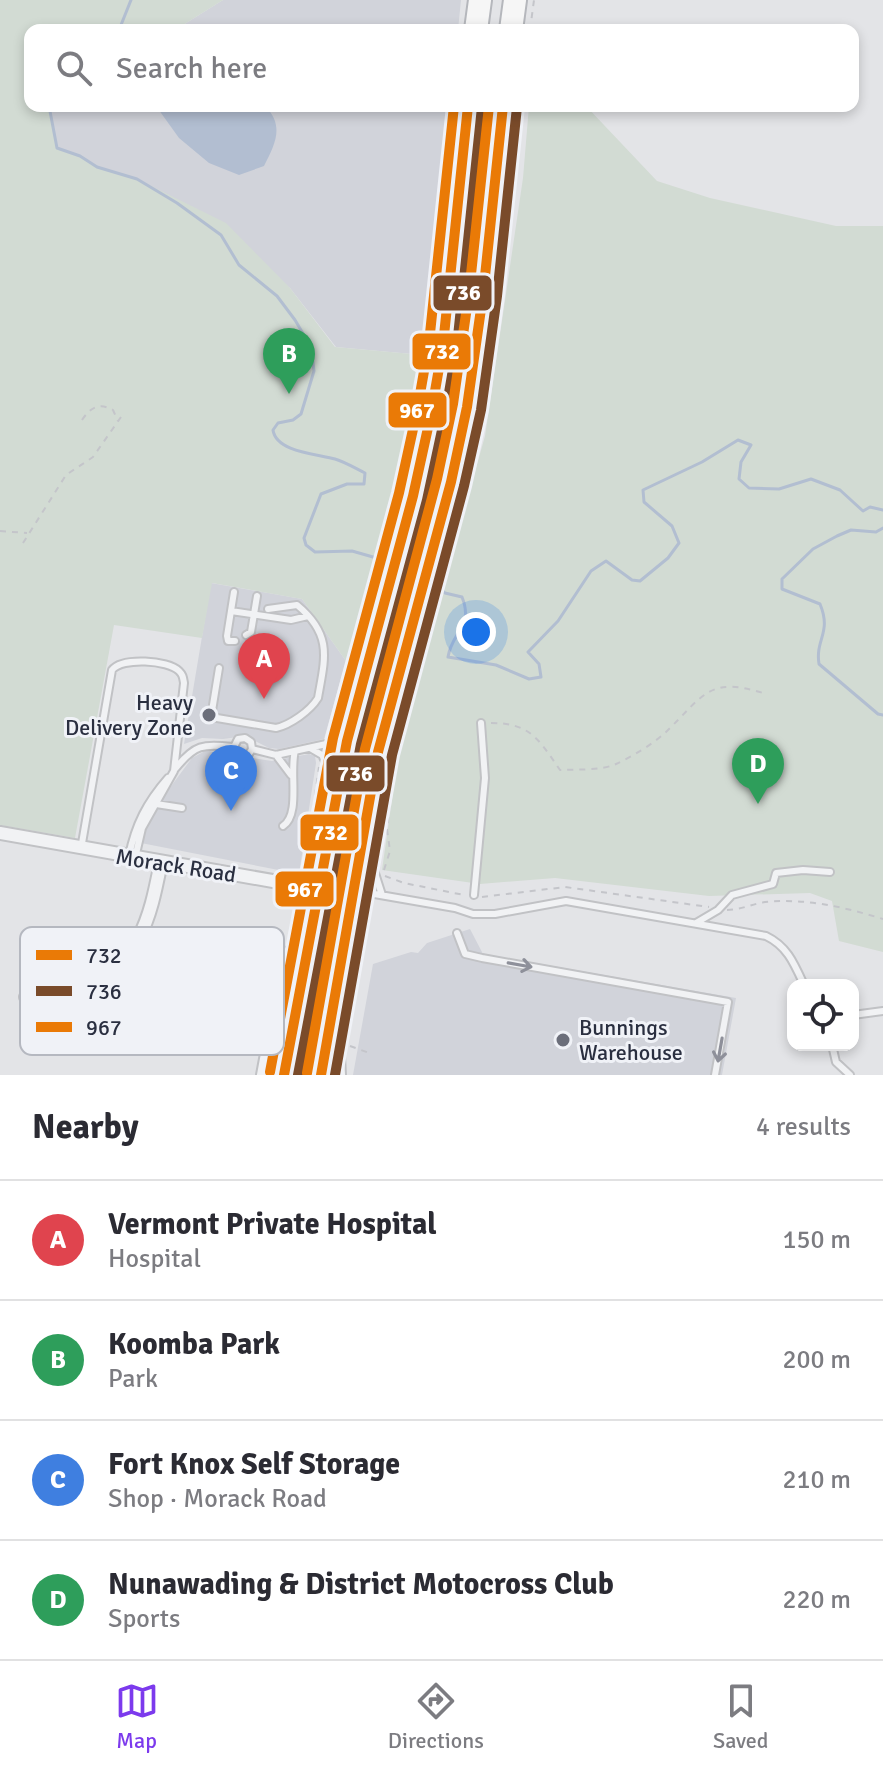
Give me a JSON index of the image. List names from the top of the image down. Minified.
{"streets":{"street":["Morack Road"]},"places":["Heavy Delivery Zone","Bunnings Warehouse"],"lines":["transit line 732","transit line 736","transit line 967"],"legend":["732","736","967"],"page":{"search":"Search here","pins":["B","A","D","C"],"heading":["Nearby","4 results"],"list":[{"mark":"A","name":"Vermont Private Hospital","note":"Hospital","value":"150 m"},{"mark":"B","name":"Koomba Park","note":"Park","value":"200 m"},{"mark":"C","name":"Fort Knox Self Storage","note":"Shop · Morack Road","value":"210 m"},{"mark":"D","name":"Nunawading & District Motocross Club","note":"Sports","value":"220 m"}],"nav":["Map","Directions","Saved"]}}
